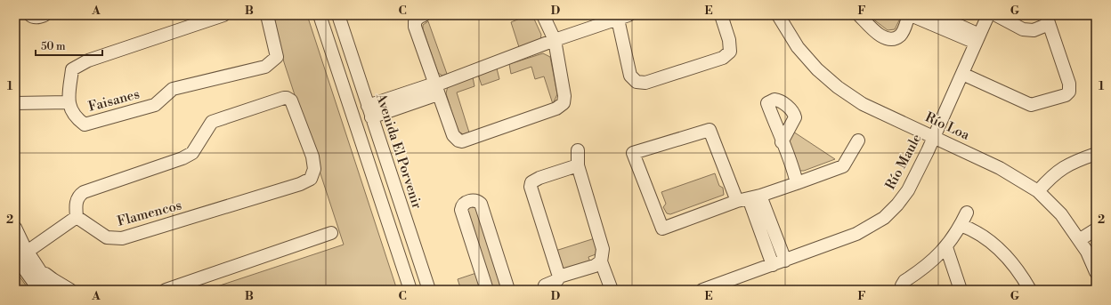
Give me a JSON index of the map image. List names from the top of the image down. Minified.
{"streets":{"street":["Faisanes","Río Loa","Avenida El Porvenir","Río Maule","Flamencos"]},"crossings":[["Río Loa","Río Maule"]],"scale_bar":"50 m","grid":{"columns":["A","B","C","D","E","F","G"],"rows":["1","2"]}}
